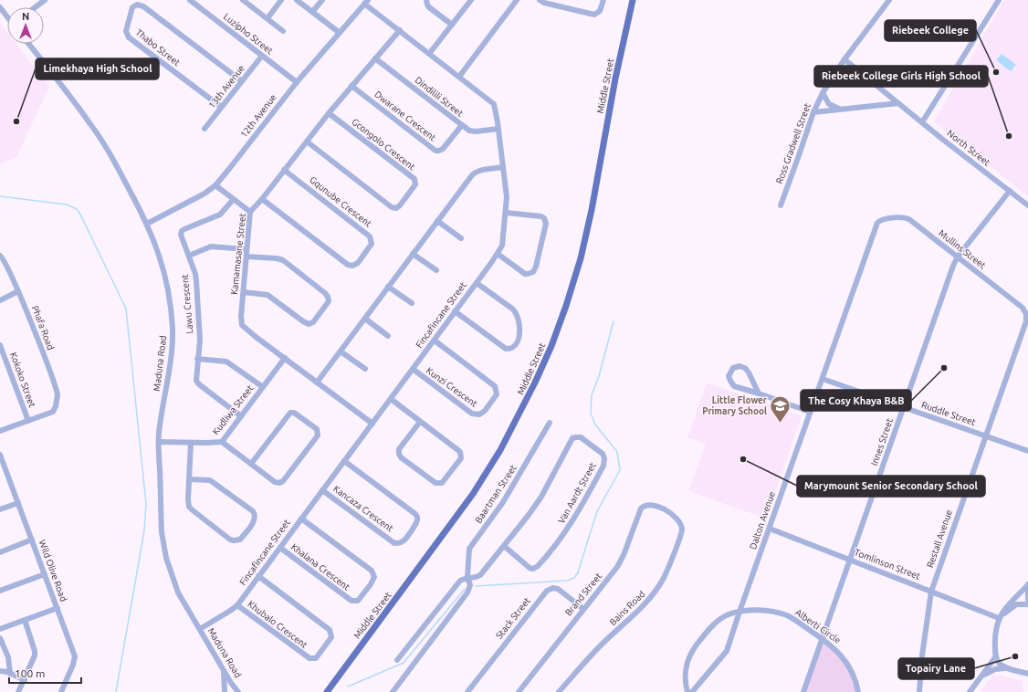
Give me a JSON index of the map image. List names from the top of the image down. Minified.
{"streets":{"main road":["Middle Street"],"street":["Luzipho Street","Thabo Street","13th Avenue","Dindilili Street","12th Avenue","Dwarane Crescent","Ross Gradwell Street","Gcongolo Crescent","North Street","Gqunube Crescent","Mullins Street","Kamamasane Street","Lawu Crescent","Fincafincane Street","Phafa Road","Maduna Road","Kokoko Street","Kunzi Crescent","Kudliwa Street","Ruddle Street","Innes Street","Van Aardt Street","Baartman Street","Kancaza Crescent","Dalton Avenue","Restall Avenue","Tomlinson Street","Khalana Crescent","Wild Olive Road","Brand Street","Bains Road","Stack Street","Khubalo Crescent","Alberti Circle"]},"crossings":[["Luzipho Street","13th Avenue"],["Luzipho Street","12th Avenue"],["Thabo Street","13th Avenue"],["Dindilili Street","Dwarane Crescent"],["Dindilili Street","Kamamasane Street"],["Dindilili Street","Fincafincane Street"],["12th Avenue","Fincafincane Street"],["12th Avenue","Maduna Road"],["Dwarane Crescent","Kamamasane Street"],["Ross Gradwell Street","North Street"],["Gcongolo Crescent","Kamamasane Street"],["North Street","Innes Street"],["Gqunube Crescent","Kamamasane Street"],["Mullins Street","Innes Street"],["Mullins Street","Dalton Avenue"],["Mullins Street","Restall Avenue"],["Kamamasane Street","Fincafincane Street"],["Kamamasane Street","Kudliwa Street"],["Lawu Crescent","Kudliwa Street"],["Fincafincane Street","Maduna Road"],["Fincafincane Street","Kunzi Crescent"],["Fincafincane Street","Kancaza Crescent"],["Fincafincane Street","Khalana Crescent"],["Fincafincane Street","Khubalo Crescent"],["Phafa Road","Kokoko Street"],["Maduna Road","Kudliwa Street"],["Ruddle Street","Innes Street"],["Ruddle Street","Dalton Avenue"],["Ruddle Street","Restall Avenue"],["Innes Street","Tomlinson Street"],["Innes Street","Alberti Circle"],["Van Aardt Street","Baartman Street"],["Dalton Avenue","Tomlinson Street"],["Dalton Avenue","Alberti Circle"],["Restall Avenue","Tomlinson Street"],["Brand Street","Bains Road"],["Brand Street","Stack Street"]],"places":{"other":["Riebeek College","Limekhaya High School","Riebeek College Girls High School","The Cosy Khaya B&B","Marymount Senior Secondary School","Topairy Lane"],"school or university":["Little Flower Primary School"]},"scale_bar":"100 m","north":"top"}
